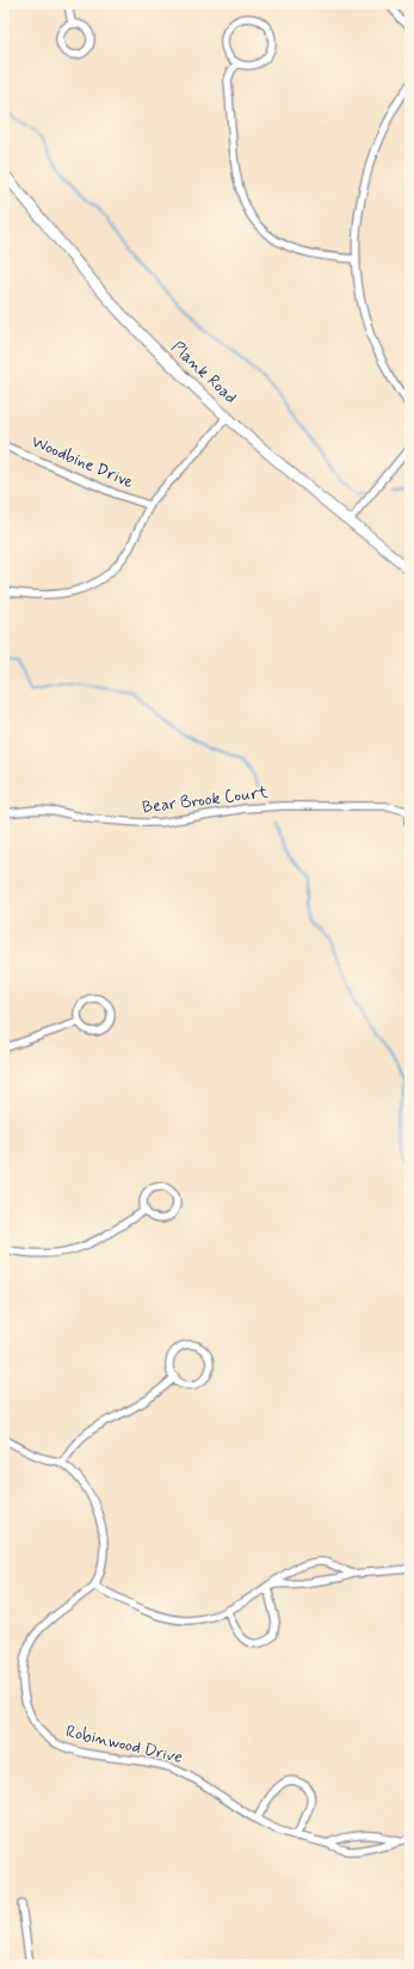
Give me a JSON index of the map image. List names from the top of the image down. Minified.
{"streets":{"street":["Plank Road","Woodbine Drive","Bear Brook Court","Robinwood Drive"]}}
